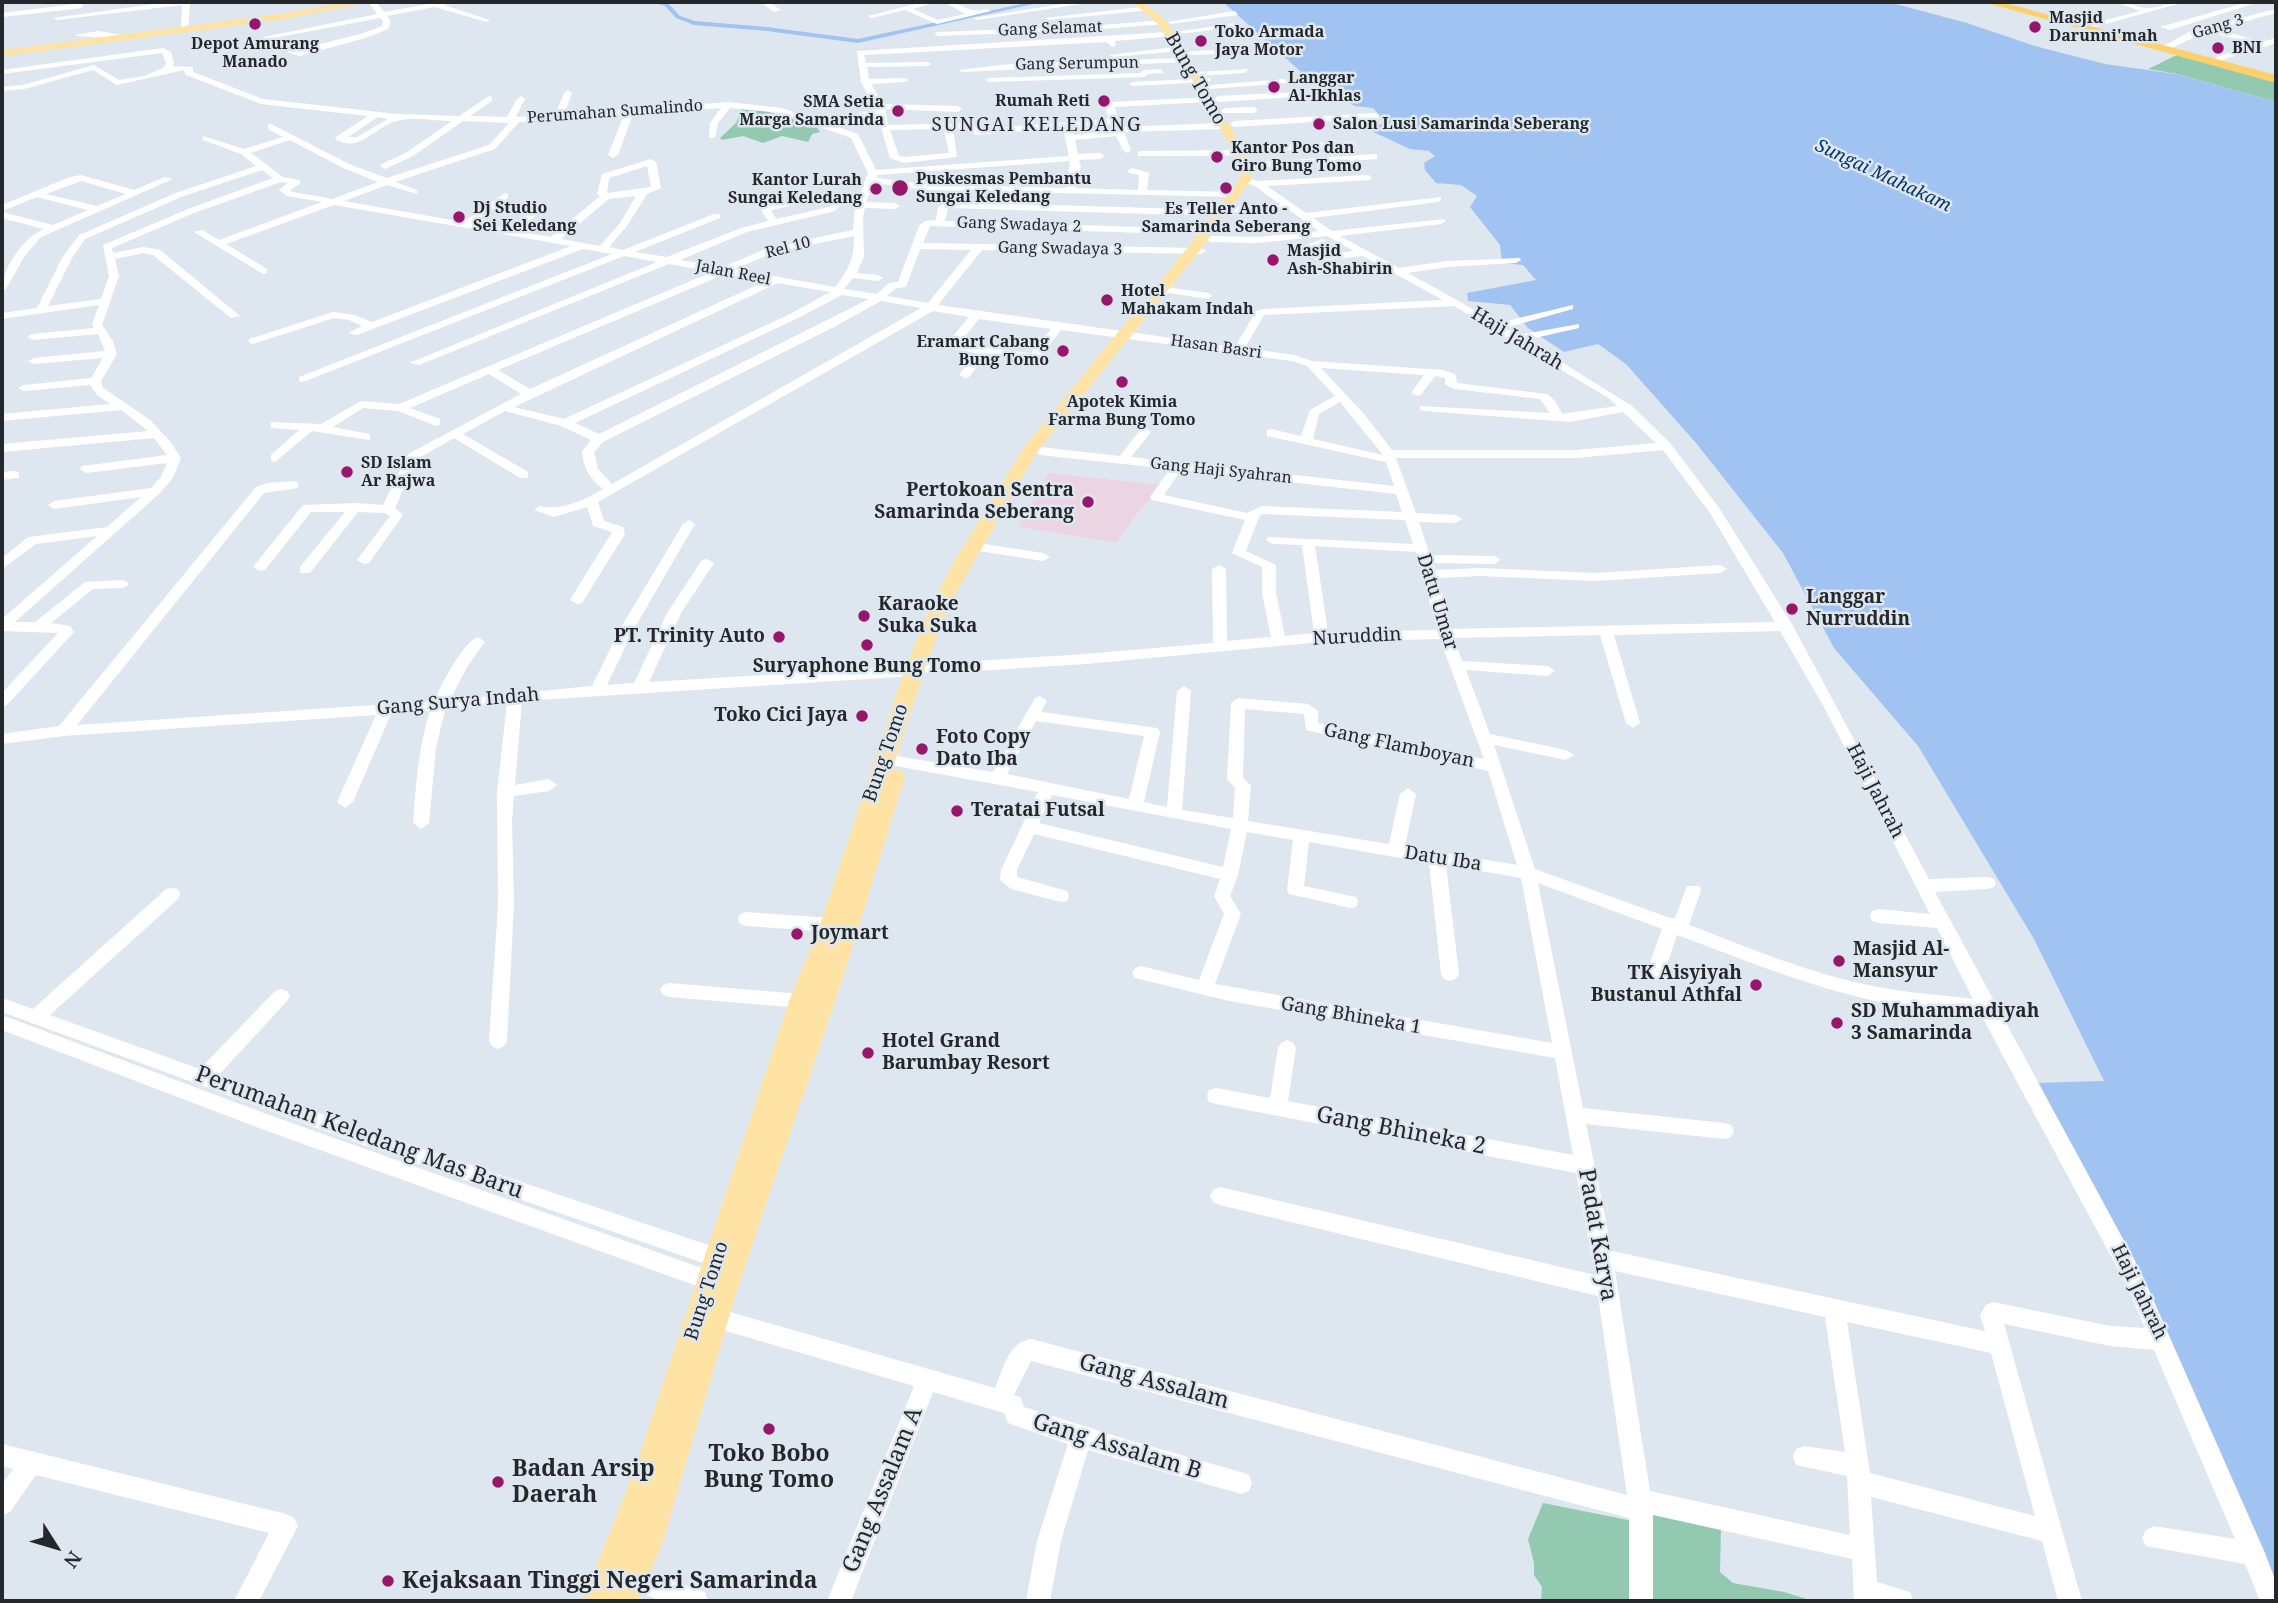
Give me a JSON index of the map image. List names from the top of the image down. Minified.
{"streets":{"main road":["Bung Tomo"],"street":["Gang 3","Gang Selamat","Gang Serumpun","Perumahan Sumalindo","Gang Swadaya 2","Rel 10","Gang Swadaya 3","Jalan Reel","Haji Jahrah","Hasan Basri","Gang Haji Syahran","Datu Umar","Nuruddin","Gang Surya Indah","Gang Flamboyan","Datu Iba","Gang Bhineka 1","Gang Bhineka 2","Perumahan Keledang Mas Baru","Padat Karya","Gang Assalam","Gang Assalam B","Gang Assalam A"]},"crossings":[["Gang Selamat","Gang Serumpun"],["Gang Selamat","Bung Tomo"],["Gang Serumpun","Bung Tomo"],["Bung Tomo","Gang Swadaya 2"],["Bung Tomo","Gang Swadaya 3"],["Bung Tomo","Jalan Reel"],["Bung Tomo","Haji Jahrah"],["Bung Tomo","Hasan Basri"],["Bung Tomo","Gang Haji Syahran"],["Bung Tomo","Nuruddin"],["Bung Tomo","Gang Surya Indah"],["Bung Tomo","Datu Iba"],["Gang Swadaya 2","Gang Swadaya 3"],["Gang Swadaya 2","Jalan Reel"],["Rel 10","Jalan Reel"],["Jalan Reel","Hasan Basri"],["Haji Jahrah","Nuruddin"],["Haji Jahrah","Datu Iba"],["Hasan Basri","Datu Umar"],["Gang Haji Syahran","Datu Umar"],["Datu Umar","Nuruddin"],["Datu Umar","Gang Flamboyan"],["Datu Umar","Datu Iba"],["Datu Umar","Padat Karya"],["Nuruddin","Gang Surya Indah"],["Gang Flamboyan","Datu Iba"],["Datu Iba","Padat Karya"],["Gang Bhineka 1","Padat Karya"],["Gang Bhineka 2","Padat Karya"],["Padat Karya","Gang Assalam"],["Gang Assalam","Gang Assalam B"]],"districts":["SUNGAI KELEDANG"],"water":["Sungai Mahakam"],"places":["Depot Amurang Manado","Masjid Darunni'mah","Toko Armada Jaya Motor","BNI","Langgar Al-Ikhlas","Rumah Reti","SMA Setia Marga Samarinda","Salon Lusi Samarinda Seberang","Kantor Pos dan Giro Bung Tomo","Puskesmas Pembantu Sungai Keledang","Es Teller Anto - Samarinda Seberang","Kantor Lurah Sungai Keledang","Dj Studio Sei Keledang","Masjid Ash-Shabirin","Hotel Mahakam Indah","Eramart Cabang Bung Tomo","Apotek Kimia Farma Bung Tomo","SD Islam Ar Rajwa","Pertokoan Sentra Samarinda Seberang","Langgar Nurruddin","Karaoke Suka Suka","PT. Trinity Auto","Suryaphone Bung Tomo","Toko Cici Jaya","Foto Copy Dato Iba","Teratai Futsal","Joymart","Masjid Al- Mansyur","TK Aisyiyah Bustanul Athfal","SD Muhammadiyah 3 Samarinda","Hotel Grand Barumbay Resort","Toko Bobo Bung Tomo","Badan Arsip Daerah","Kejaksaan Tinggi Negeri Samarinda"],"north":"bottom right"}
